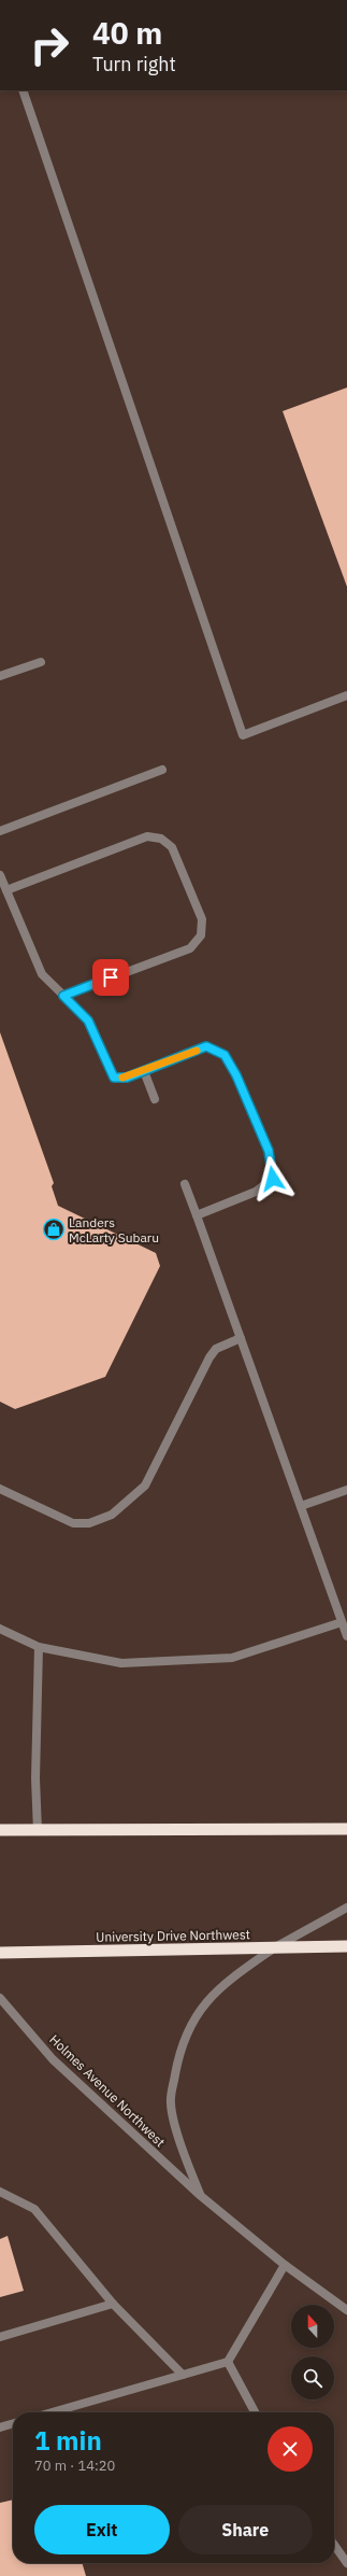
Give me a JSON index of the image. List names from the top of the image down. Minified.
{"streets":{"highway":["University Drive Northwest"],"street":["Holmes Avenue Northwest"]},"crossings":[["University Drive Northwest","Holmes Avenue Northwest"]],"places":{"shop":["Landers McLarty Subaru"]},"north":"top","page":{"turn":["40 m","Turn right"],"heading":["1 min","70 m · 14:20"],"buttons":["Exit","Share"]}}
